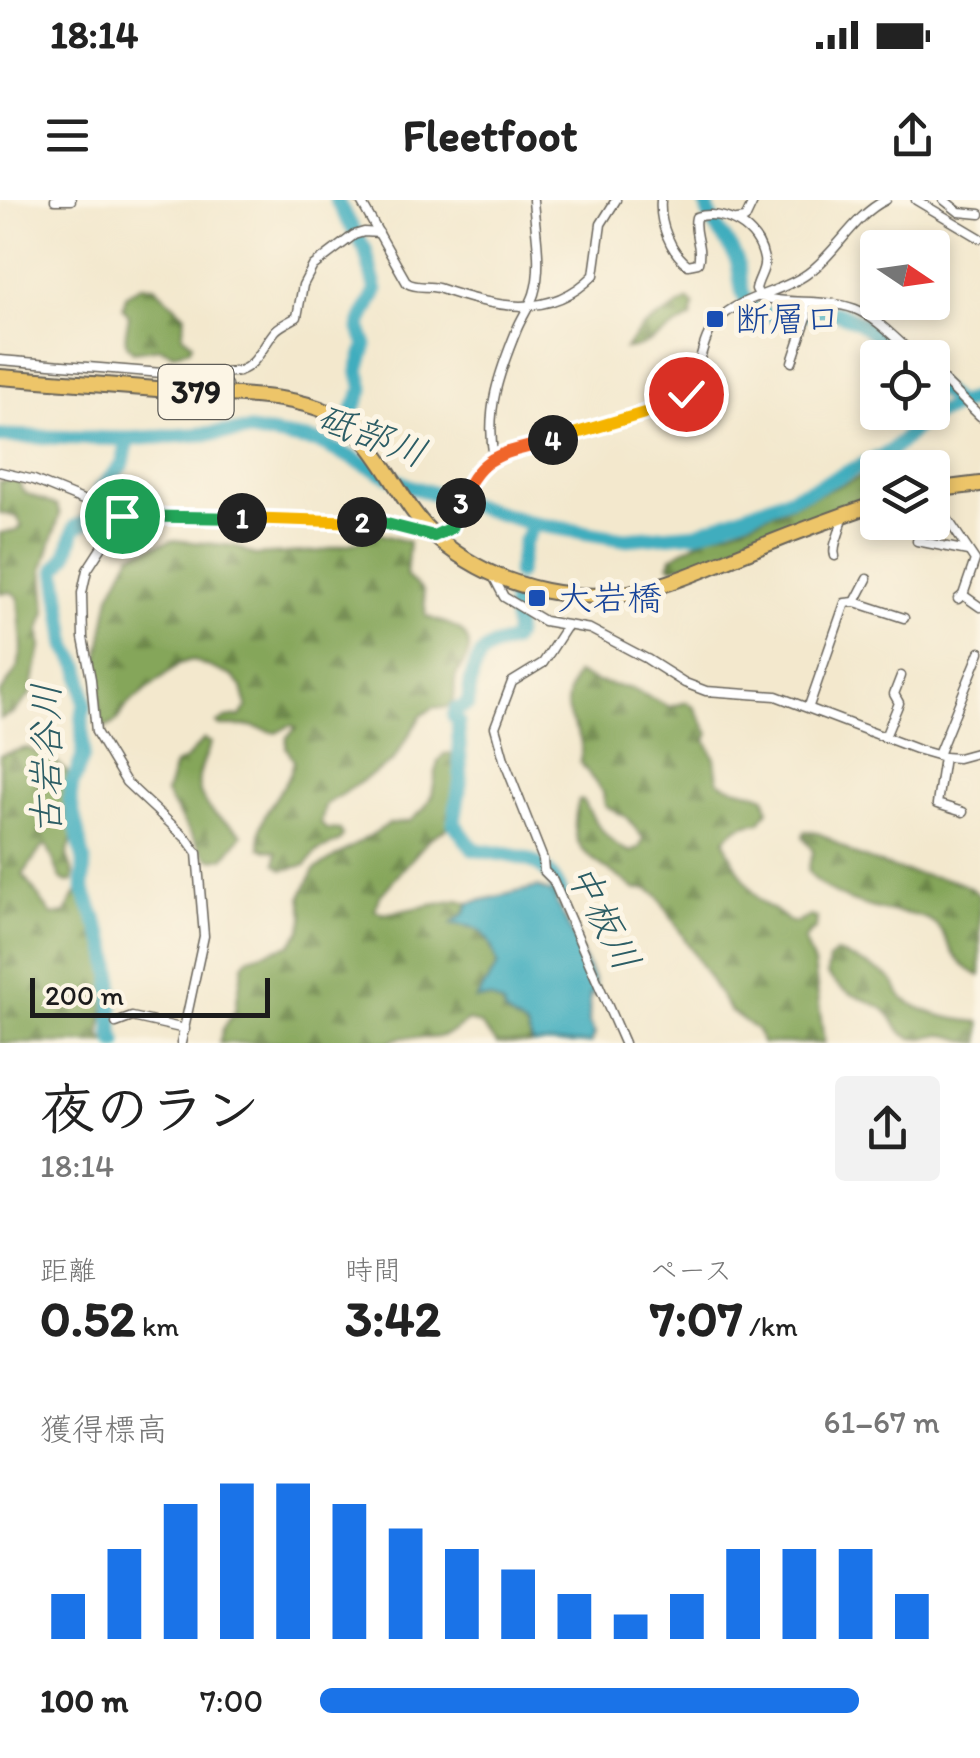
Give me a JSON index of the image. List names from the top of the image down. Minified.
{"streets":{"highway":["379"]},"water":["砥部川","古岩谷川","中板川"],"places":{"transit":["断層口","大岩橋"]},"scale_bar":"200 m","north":"right","page":{"status":"18:14","header":"Fleetfoot","pins":["4","3","1","2"],"scale":"200 m","heading":["夜のラン","18:14"],"stats":[["距離","0.52 km"],["時間","3:42"],["ペース","7:07 /km"]],"chart":["獲得標高","61–67 m"],"list":[{"name":"100 m","note":"7:00"}]}}
